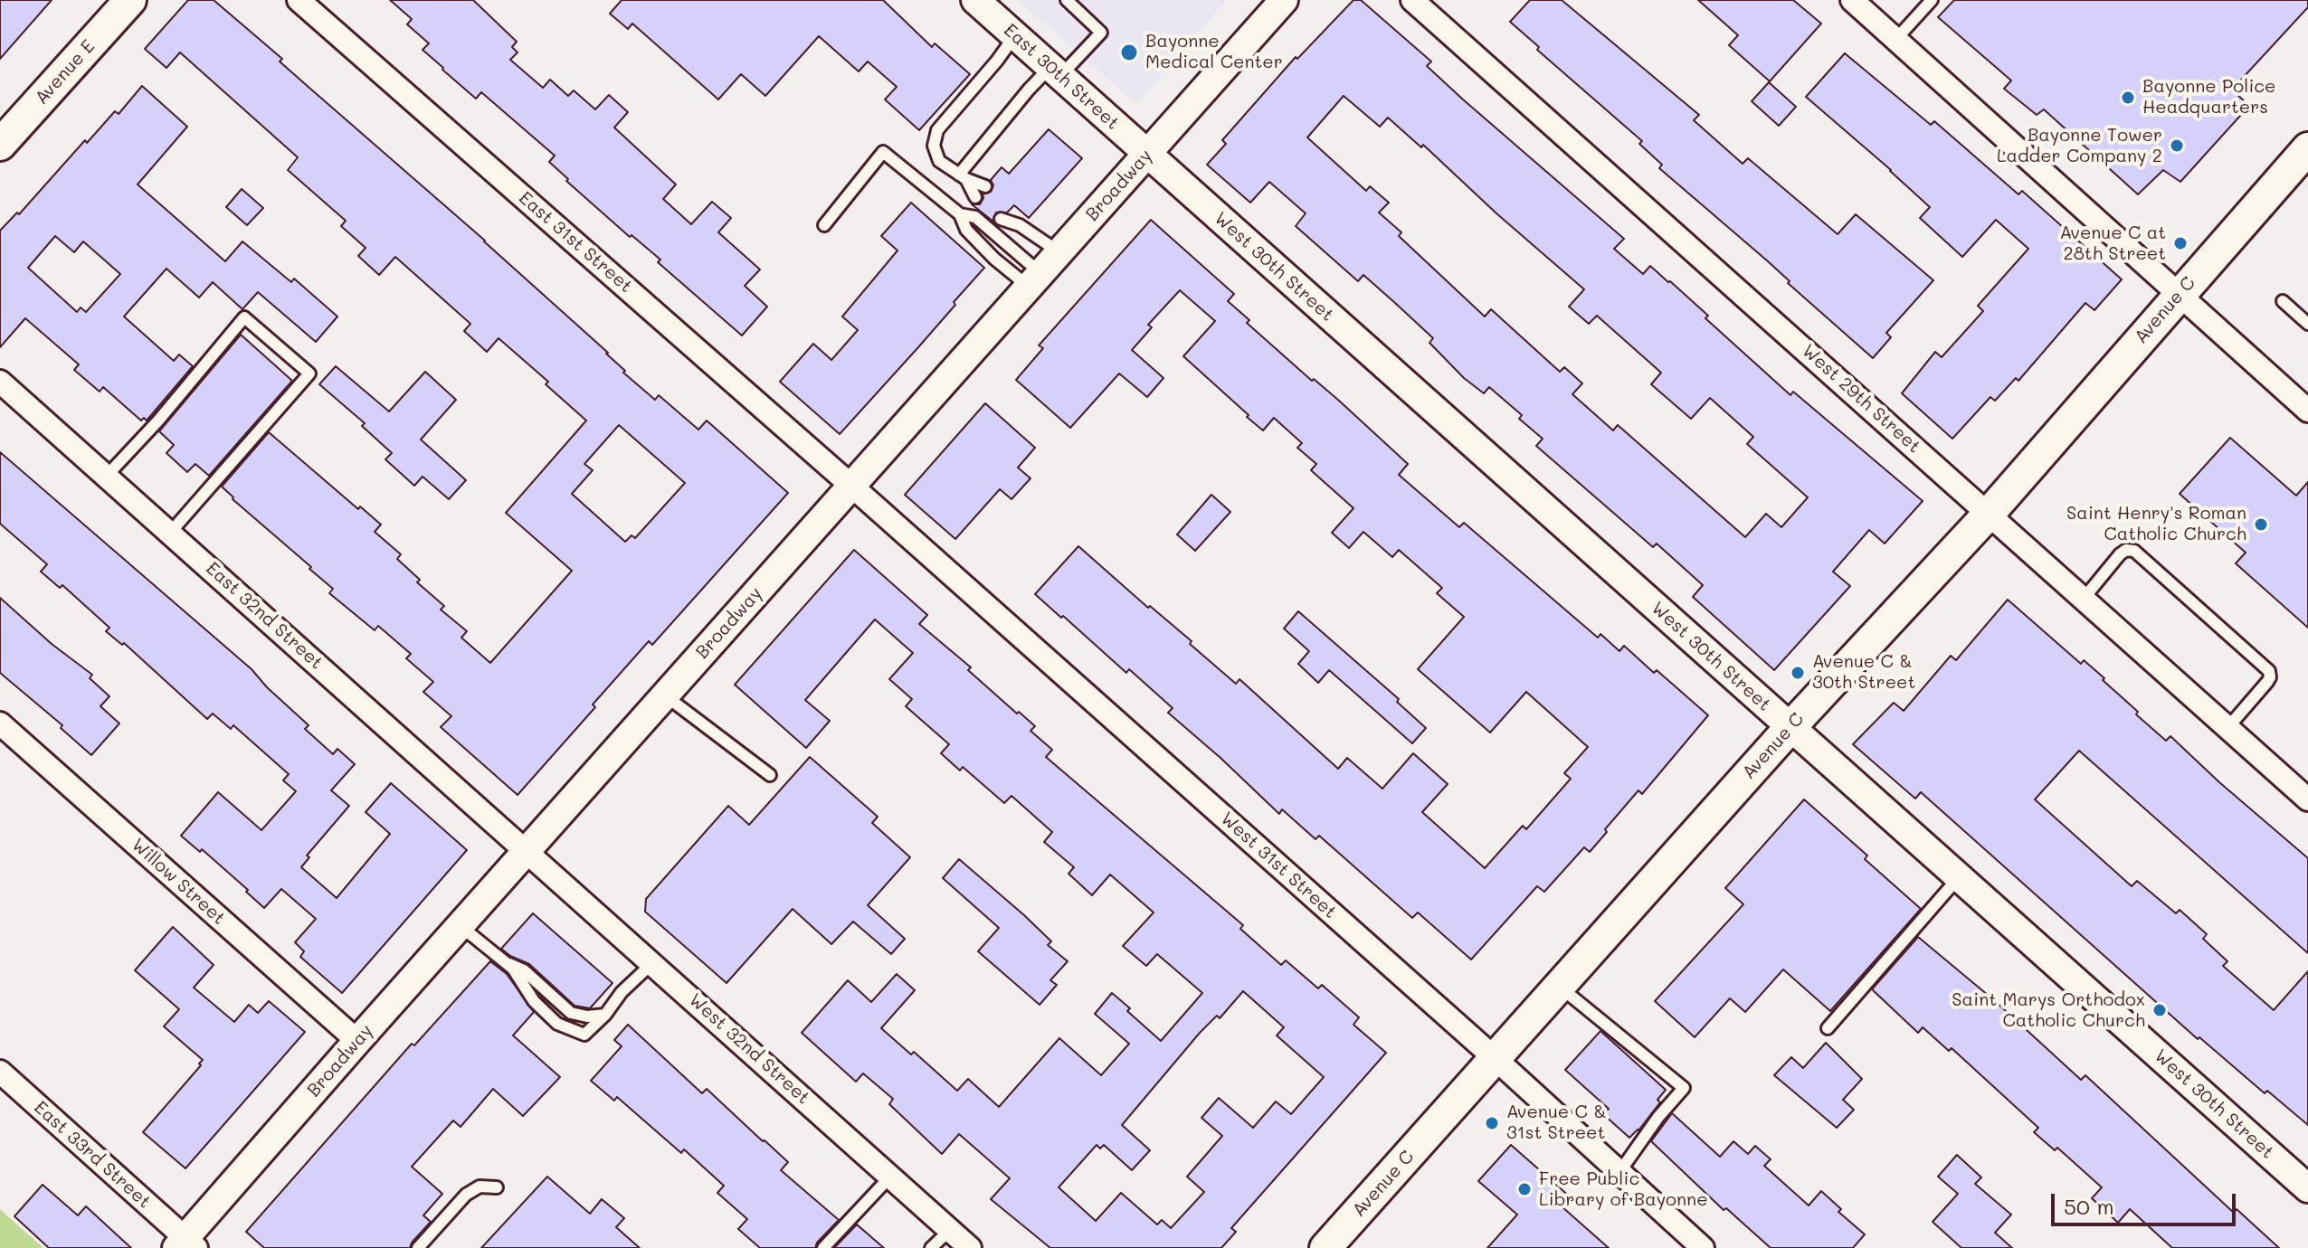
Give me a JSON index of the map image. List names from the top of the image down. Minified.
{"streets":{"main road":["Avenue E","Avenue C"],"street":["East 30th Street","Broadway","East 31st Street","West 30th Street","West 29th Street","East 32nd Street","West 31st Street","Willow Street","West 32nd Street","East 33rd Street"]},"crossings":[["East 30th Street","Broadway"],["East 30th Street","West 30th Street"],["Broadway","East 31st Street"],["Broadway","West 30th Street"],["Broadway","East 32nd Street"],["Broadway","West 31st Street"],["Broadway","Willow Street"],["Broadway","West 32nd Street"],["Broadway","East 33rd Street"],["East 31st Street","West 31st Street"],["West 30th Street","Avenue C"],["Avenue C","West 29th Street"],["Avenue C","West 31st Street"],["East 32nd Street","West 32nd Street"]],"places":["Bayonne Medical Center","Bayonne Police Headquarters","Bayonne Tower Ladder Company 2","Avenue C at 28th Street","Saint Henry's Roman Catholic Church","Avenue C & 30th Street","Saint Marys Orthodox Catholic Church","Avenue C & 31st Street","Free Public Library of Bayonne"],"scale_bar":"50 m"}
